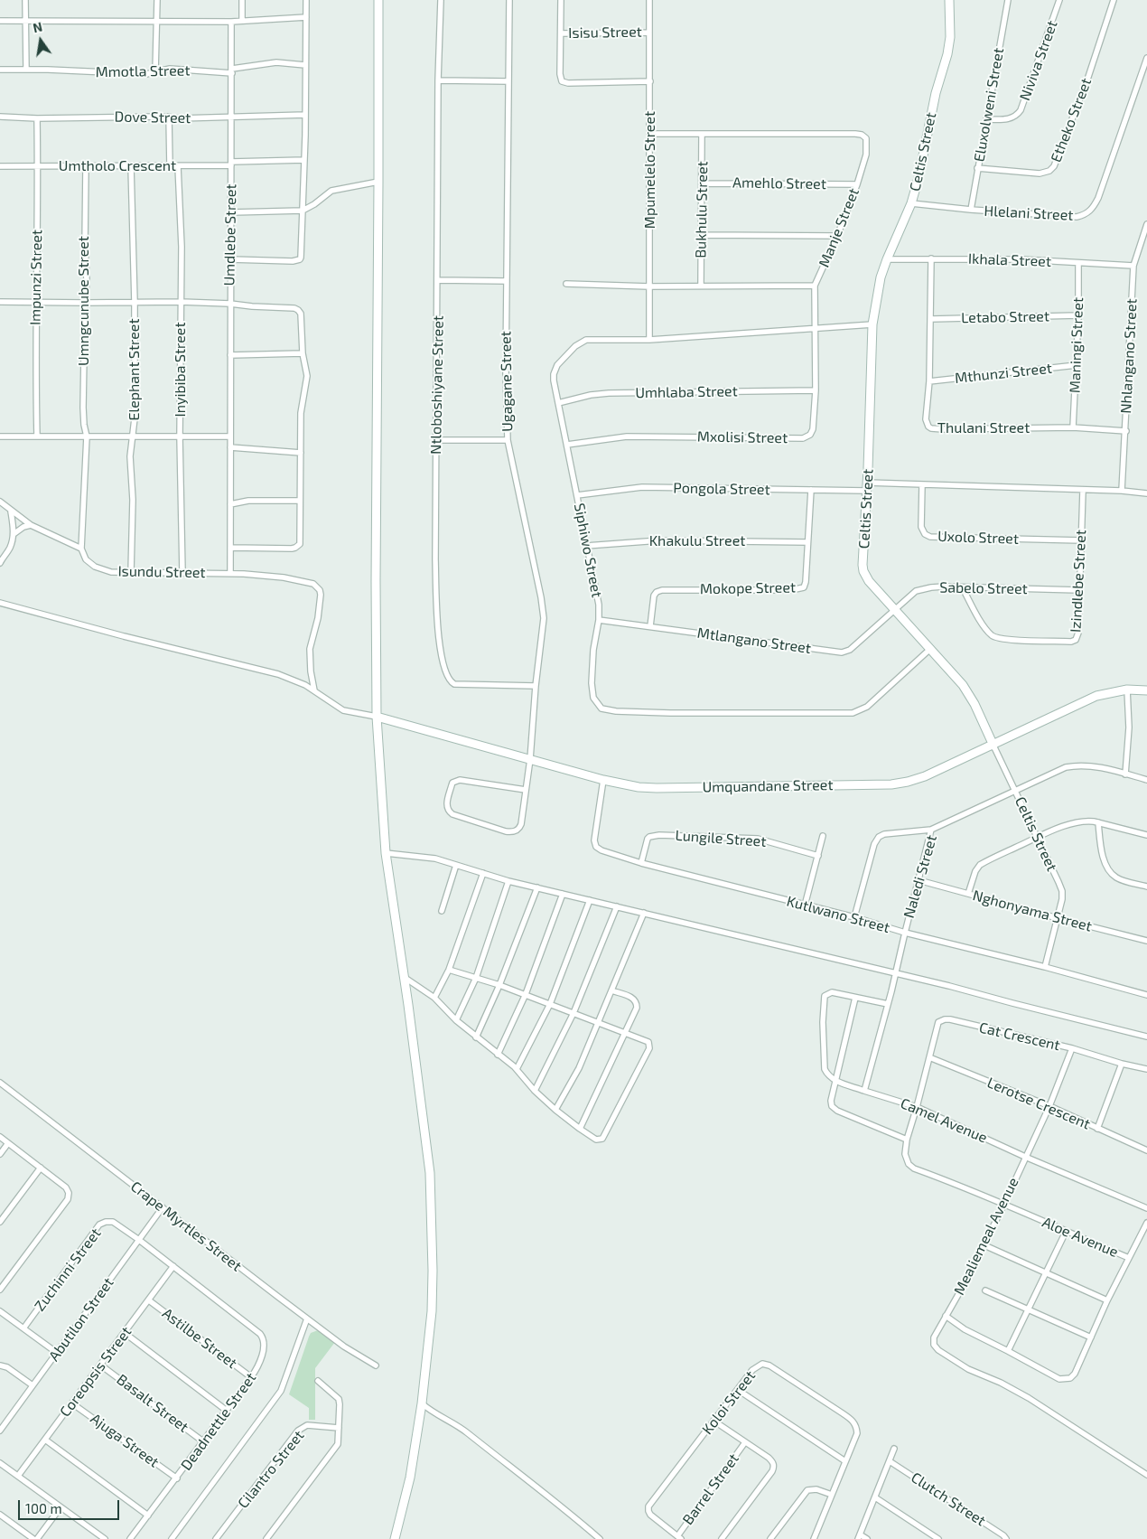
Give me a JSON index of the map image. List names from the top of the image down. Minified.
{"streets":{"street":["Isisu Street","Niviva Street","Mmotla Street","Eluxolweni Street","Dove Street","Etheko Street","Celtis Street","Umtholo Crescent","Mpumelelo Street","Amehlo Street","Bukhulu Street","Hlelani Street","Manje Street","Umdlebe Street","Ikhala Street","Impunzi Street","Umngcunube Street","Letabo Street","Maningi Street","Nhlangano Street","Elephant Street","Inyibiba Street","Mthunzi Street","Ugagane Street","Ntloboshiyane Street","Umhlaba Street","Thulani Street","Mxolisi Street","Pongola Street","Uxolo Street","Khakulu Street","Siphiwo Street","Isundu Street","Izindlebe Street","Mokope Street","Sabelo Street","Mtlangano Street","Umquandane Street","Lungile Street","Naledi Street","Nghonyama Street","Kutlwano Street","Cat Crescent","Lerotse Crescent","Camel Avenue","Crape Myrtles Street","Mealiemeal Avenue","Aloe Avenue","Zuchinni Street","Abutilon Street","Astilbe Street","Coreopsis Street","Koloi Street","Basalt Street","Deadnettle Street","Ajuga Street","Cilantro Street","Barrel Street","Clutch Street"]},"crossings":[["Isisu Street","Mpumelelo Street"],["Niviva Street","Eluxolweni Street"],["Eluxolweni Street","Etheko Street"],["Eluxolweni Street","Hlelani Street"],["Dove Street","Impunzi Street"],["Celtis Street","Hlelani Street"],["Celtis Street","Ikhala Street"],["Celtis Street","Pongola Street"],["Celtis Street","Siphiwo Street"],["Celtis Street","Sabelo Street"],["Celtis Street","Mtlangano Street"],["Celtis Street","Umquandane Street"],["Celtis Street","Naledi Street"],["Celtis Street","Nghonyama Street"],["Celtis Street","Kutlwano Street"],["Umtholo Crescent","Umdlebe Street"],["Umtholo Crescent","Impunzi Street"],["Umtholo Crescent","Umngcunube Street"],["Umtholo Crescent","Elephant Street"],["Umtholo Crescent","Inyibiba Street"],["Mpumelelo Street","Manje Street"],["Mpumelelo Street","Siphiwo Street"],["Amehlo Street","Bukhulu Street"],["Amehlo Street","Manje Street"],["Bukhulu Street","Manje Street"],["Manje Street","Mxolisi Street"],["Ikhala Street","Maningi Street"],["Ikhala Street","Nhlangano Street"],["Ikhala Street","Thulani Street"],["Letabo Street","Maningi Street"],["Letabo Street","Thulani Street"],["Maningi Street","Mthunzi Street"],["Maningi Street","Thulani Street"],["Nhlangano Street","Thulani Street"],["Nhlangano Street","Pongola Street"],["Elephant Street","Isundu Street"],["Inyibiba Street","Isundu Street"],["Mthunzi Street","Thulani Street"],["Ugagane Street","Ntloboshiyane Street"],["Ugagane Street","Umquandane Street"],["Umhlaba Street","Mxolisi Street"],["Umhlaba Street","Siphiwo Street"],["Mxolisi Street","Siphiwo Street"],["Pongola Street","Uxolo Street"],["Pongola Street","Siphiwo Street"],["Pongola Street","Izindlebe Street"],["Pongola Street","Mokope Street"],["Uxolo Street","Izindlebe Street"],["Khakulu Street","Siphiwo Street"],["Khakulu Street","Mokope Street"],["Siphiwo Street","Mtlangano Street"],["Izindlebe Street","Sabelo Street"],["Mokope Street","Mtlangano Street"],["Sabelo Street","Mtlangano Street"],["Umquandane Street","Kutlwano Street"],["Lungile Street","Kutlwano Street"],["Naledi Street","Nghonyama Street"],["Naledi Street","Kutlwano Street"],["Cat Crescent","Lerotse Crescent"],["Cat Crescent","Camel Avenue"],["Cat Crescent","Mealiemeal Avenue"],["Cat Crescent","Aloe Avenue"],["Camel Avenue","Mealiemeal Avenue"],["Camel Avenue","Aloe Avenue"],["Crape Myrtles Street","Abutilon Street"],["Mealiemeal Avenue","Aloe Avenue"],["Zuchinni Street","Abutilon Street"],["Zuchinni Street","Deadnettle Street"],["Abutilon Street","Deadnettle Street"],["Astilbe Street","Coreopsis Street"],["Astilbe Street","Deadnettle Street"],["Coreopsis Street","Basalt Street"],["Coreopsis Street","Deadnettle Street"],["Coreopsis Street","Ajuga Street"],["Koloi Street","Barrel Street"],["Basalt Street","Deadnettle Street"],["Deadnettle Street","Ajuga Street"]],"scale_bar":"100 m","north":"top"}
